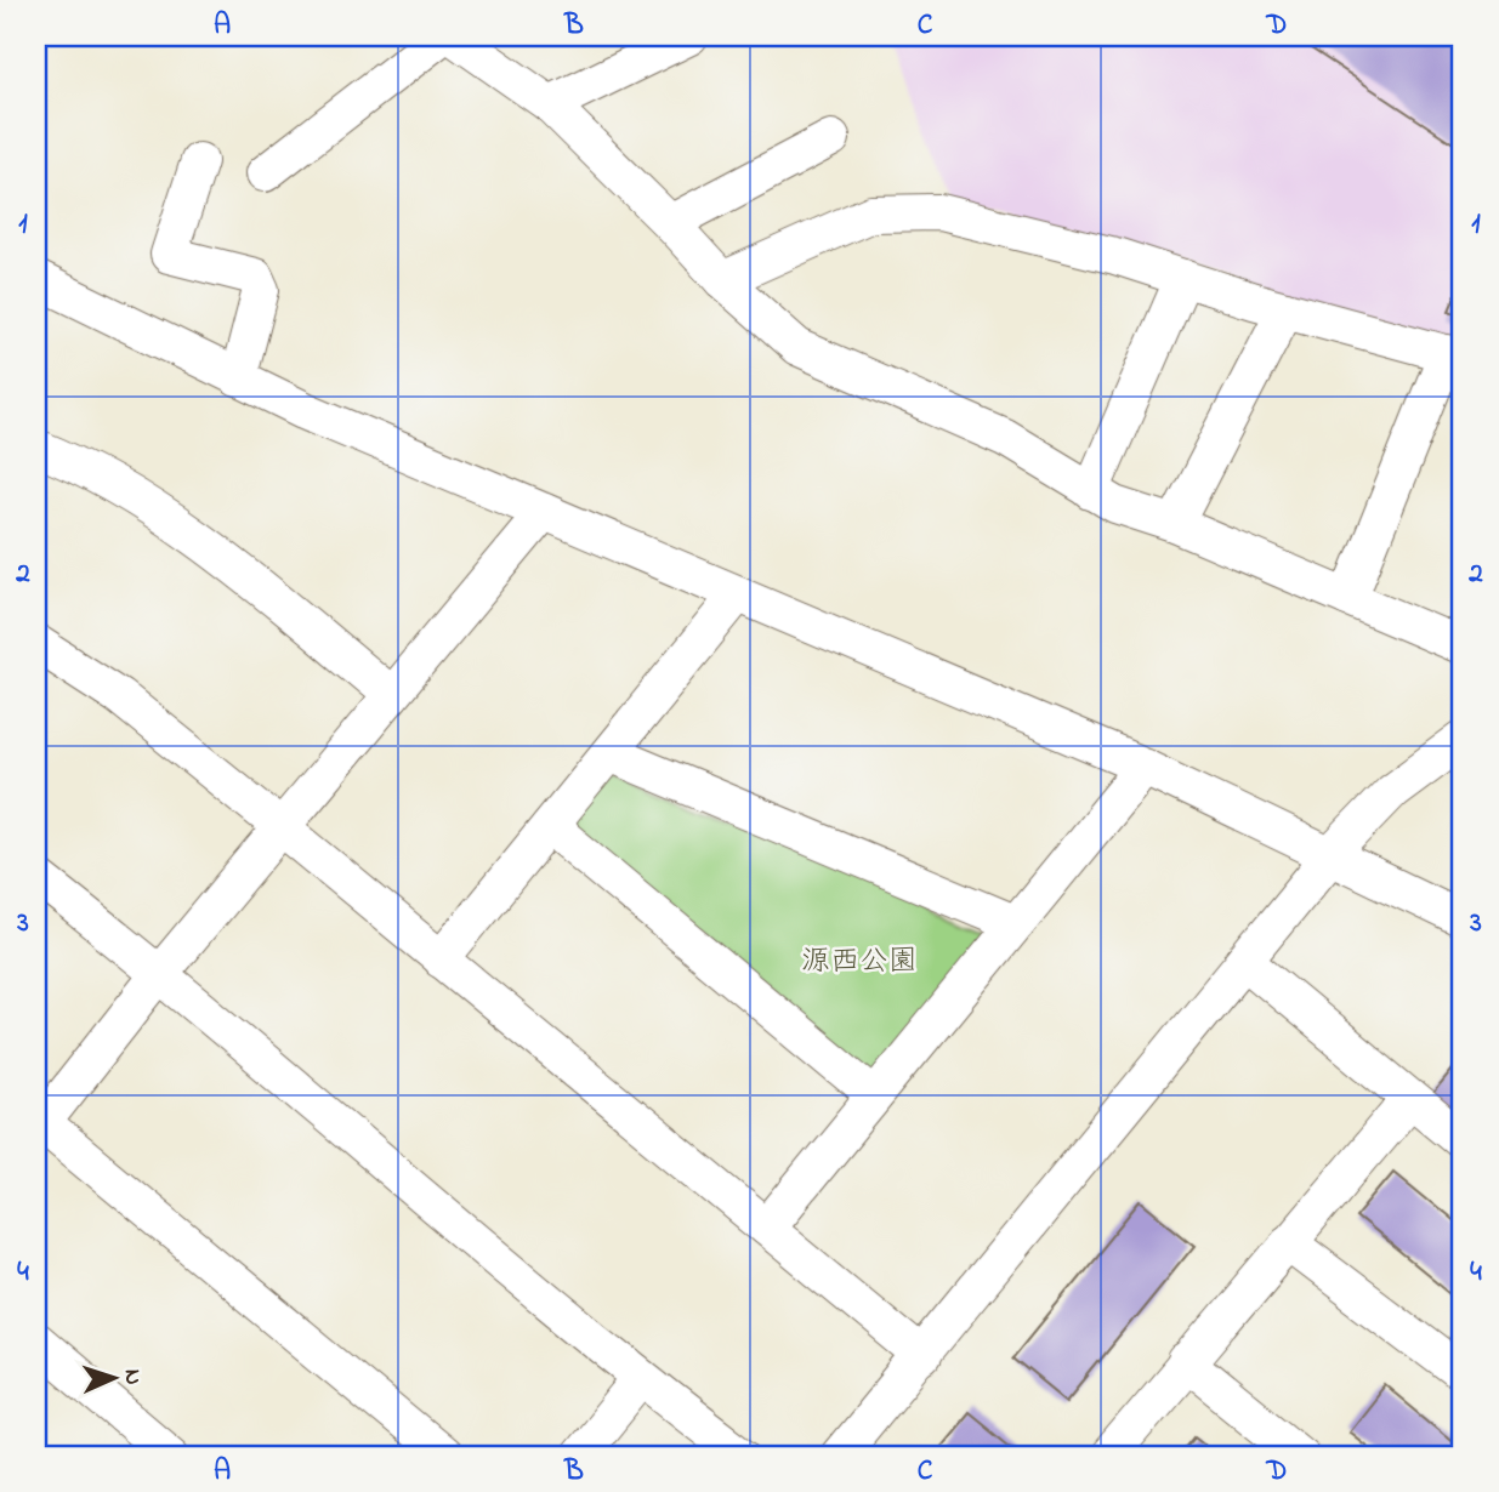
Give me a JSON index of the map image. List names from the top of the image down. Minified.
{"parks":["源西公園"],"north":"right","grid":{"columns":["A","B","C","D"],"rows":["1","2","3","4"]}}
